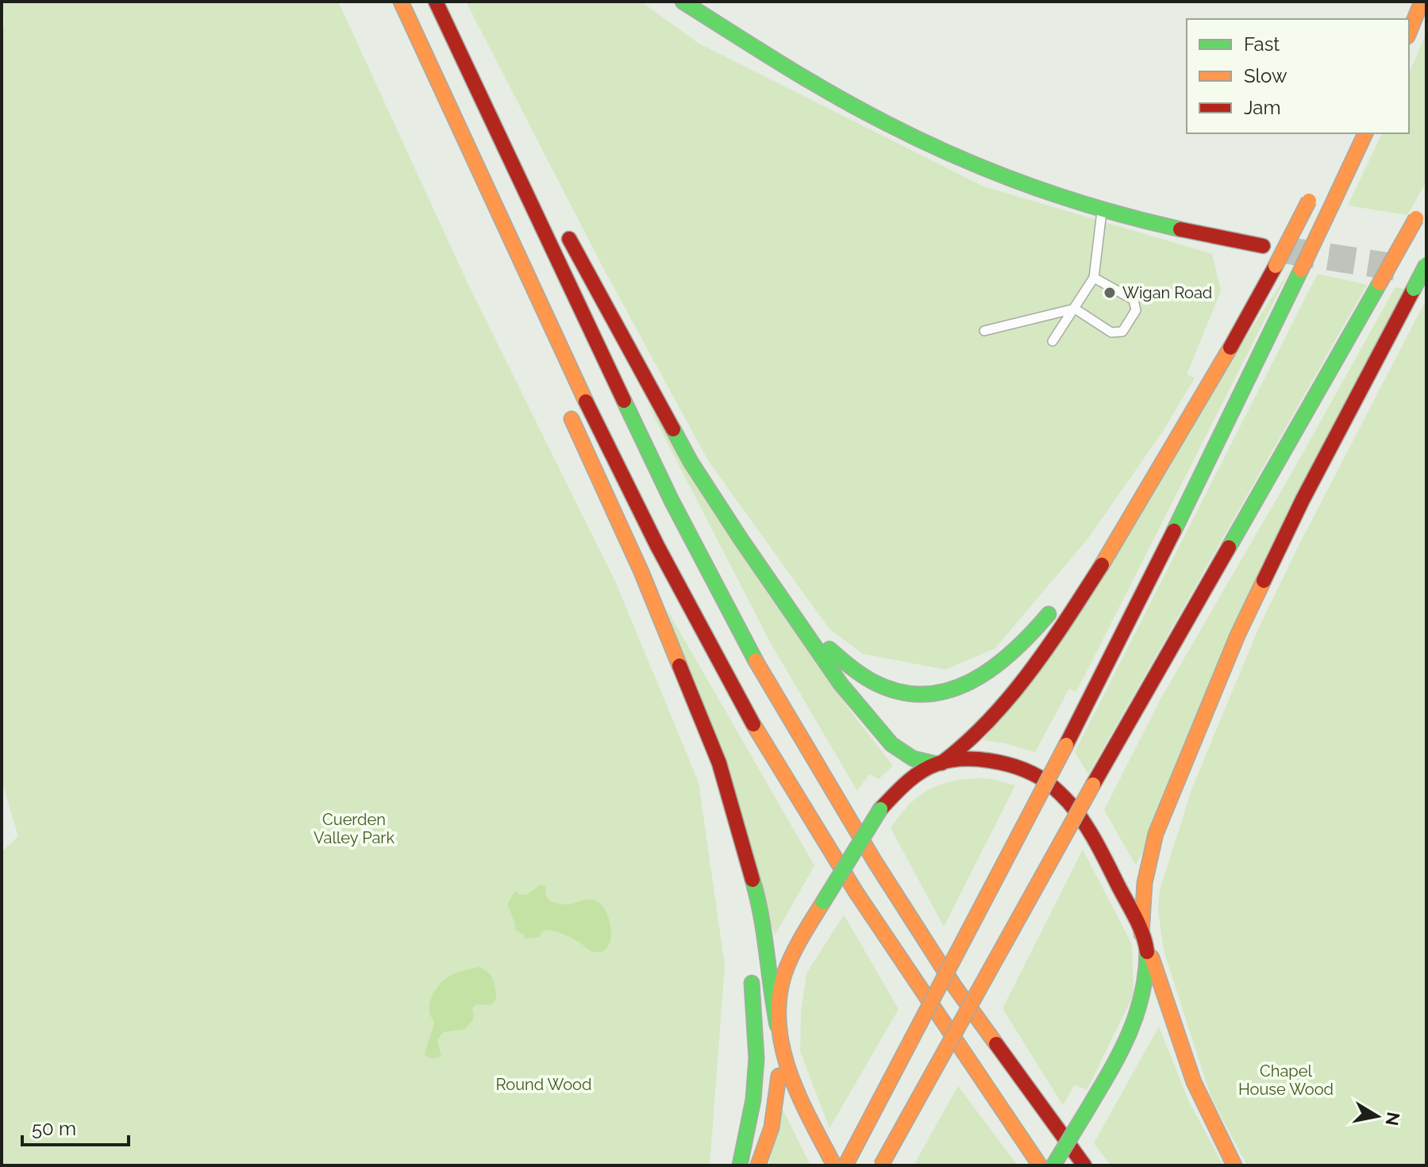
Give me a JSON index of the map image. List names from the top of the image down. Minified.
{"parks":["Cuerden Valley Park","Chapel House Wood","Round Wood"],"places":["Wigan Road"],"legend":["Fast","Slow","Jam"],"scale_bar":"50 m","north":"right"}
